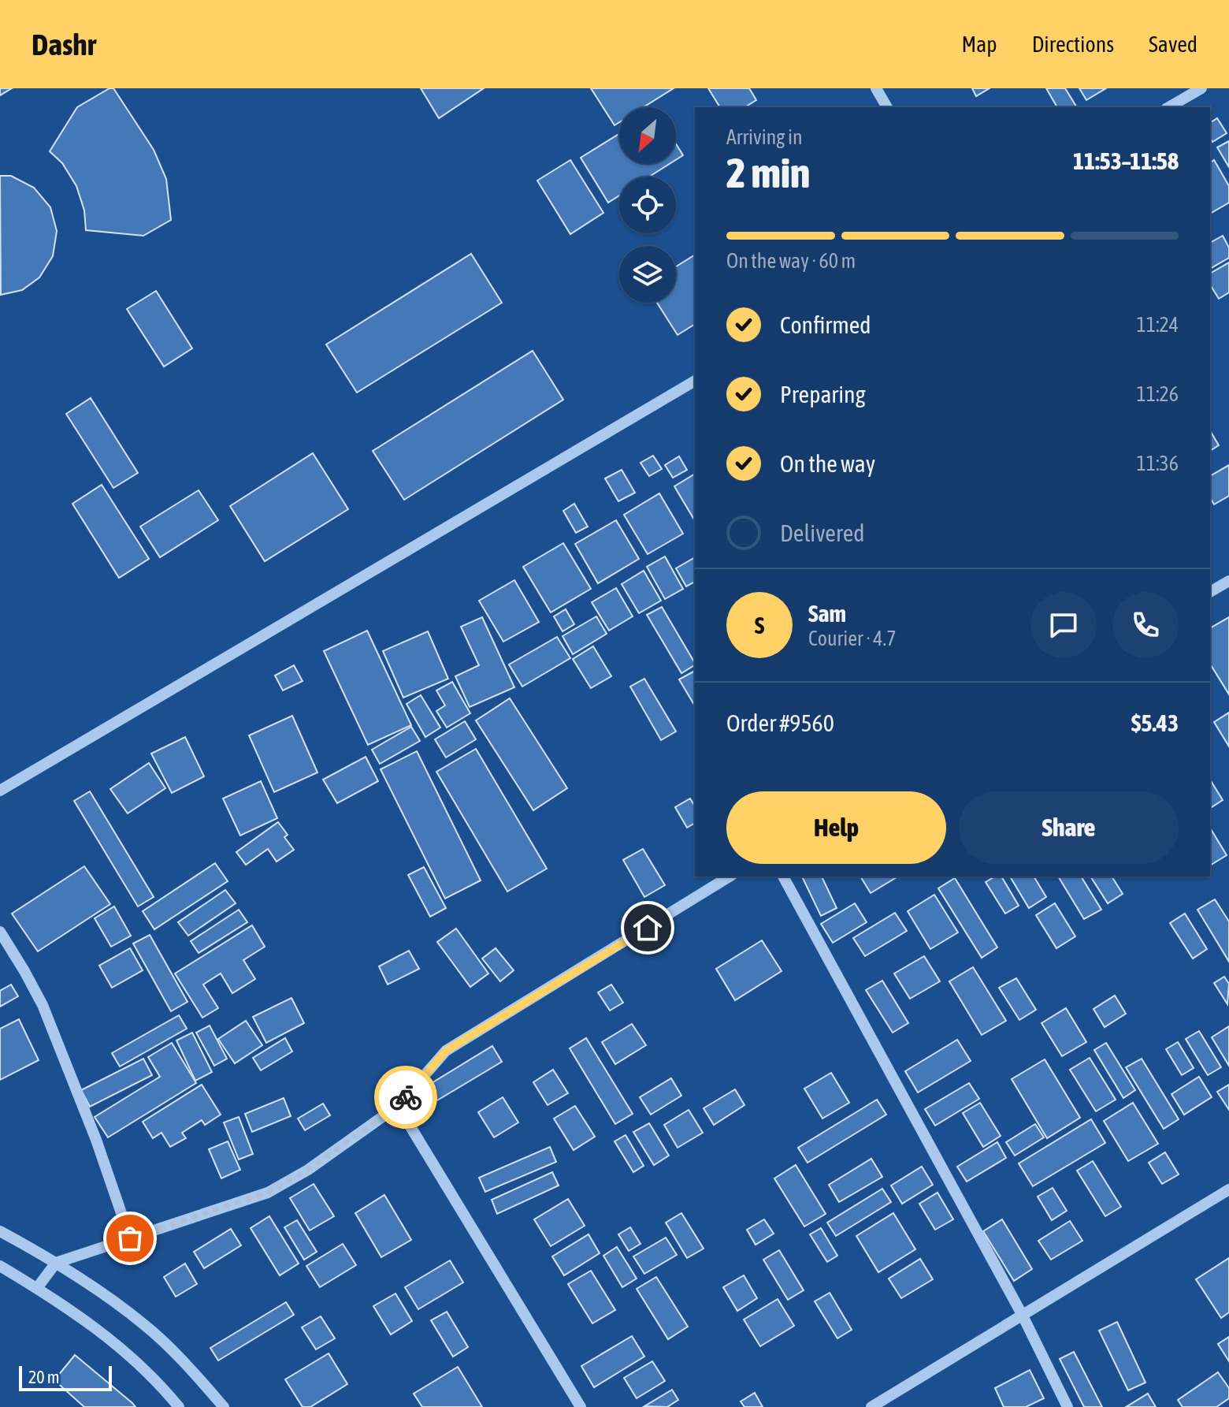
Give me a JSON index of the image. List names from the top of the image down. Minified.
{"scale_bar":"20 m","north":"bottom left","page":{"header":"Dashr","nav":["Map","Directions","Saved"],"heading":["2 min","Arriving in","11:53–11:58"],"panel":["Sam","Courier · 4.7","Order #9560","$5.43"],"bar":"On the way · 60 m","list":[["Confirmed","11:24"],["Preparing","11:26"],["On the way","11:36"],"Delivered"],"round":"S","buttons":["Help","Share"],"scale":"20 m"}}
